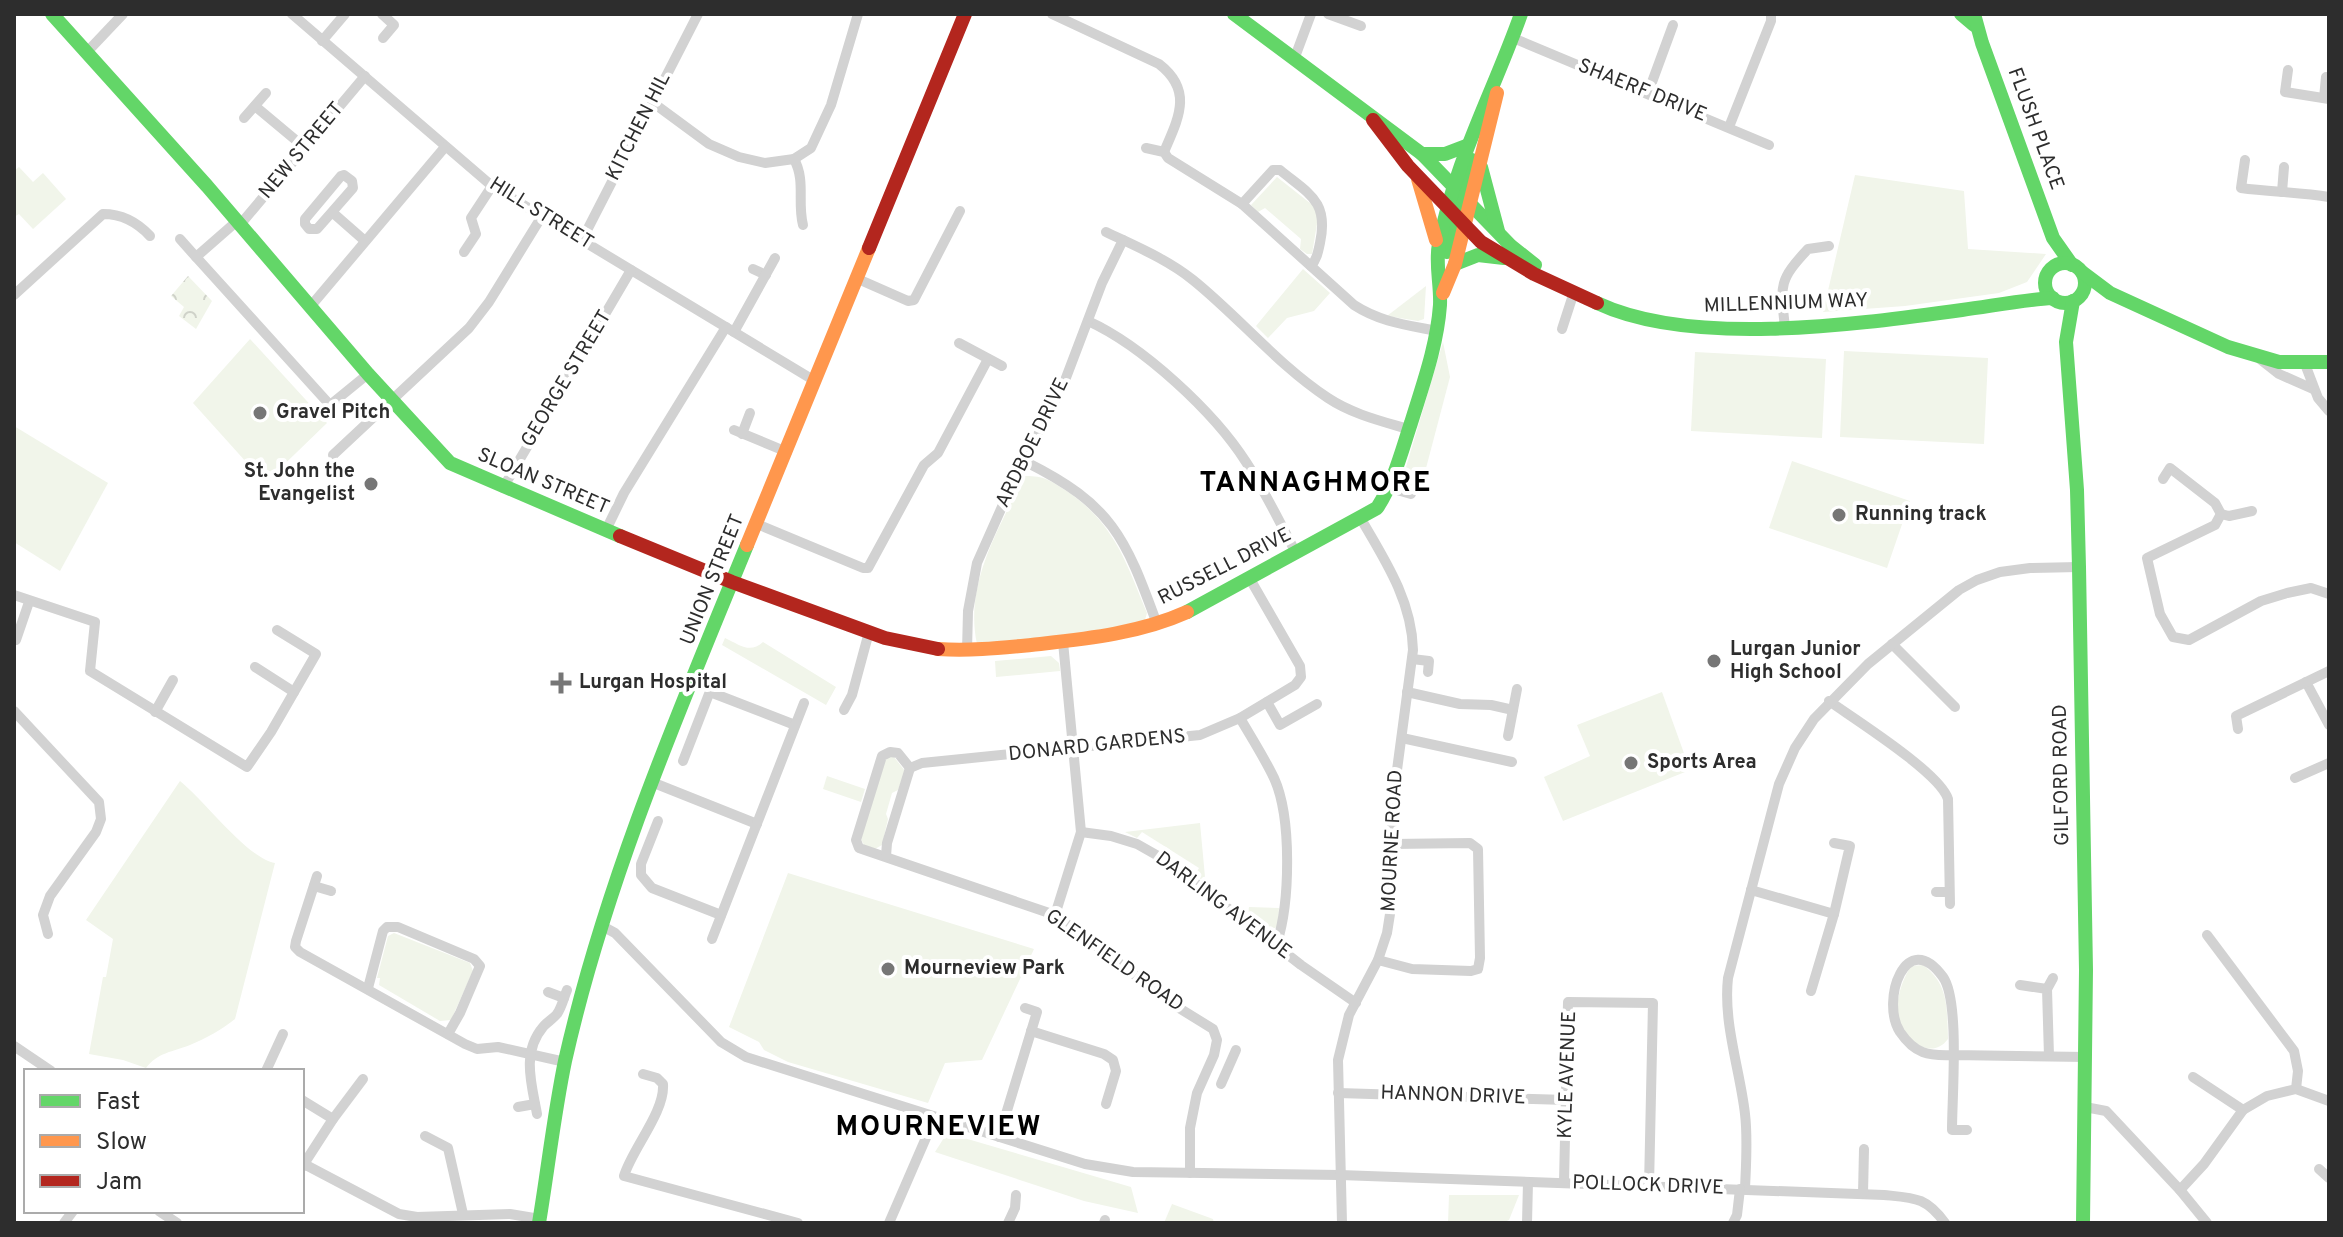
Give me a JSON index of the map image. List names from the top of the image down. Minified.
{"streets":{"main road":["FLUSH PLACE","MILLENNIUM WAY","SLOAN STREET","RUSSELL DRIVE","UNION STREET","GILFORD ROAD"],"street":["SHAERF DRIVE","KITCHEN HIL","NEW STREET","HILL STREET","GEORGE STREET","ARDBOE DRIVE","DONARD GARDENS","MOURNE ROAD","DARLING AVENUE","GLENFIELD ROAD","KYLE AVENUE","HANNON DRIVE","POLLOCK DRIVE"]},"crossings":[["KITCHEN HIL","HILL STREET"],["FLUSH PLACE","MILLENNIUM WAY"],["FLUSH PLACE","GILFORD ROAD"],["NEW STREET","HILL STREET"],["NEW STREET","SLOAN STREET"],["HILL STREET","GEORGE STREET"],["HILL STREET","UNION STREET"],["MILLENNIUM WAY","GILFORD ROAD"],["GEORGE STREET","SLOAN STREET"],["ARDBOE DRIVE","RUSSELL DRIVE"],["SLOAN STREET","RUSSELL DRIVE"],["SLOAN STREET","UNION STREET"],["RUSSELL DRIVE","UNION STREET"],["RUSSELL DRIVE","DONARD GARDENS"],["RUSSELL DRIVE","MOURNE ROAD"],["UNION STREET","POLLOCK DRIVE"],["DONARD GARDENS","GLENFIELD ROAD"],["MOURNE ROAD","DARLING AVENUE"],["MOURNE ROAD","HANNON DRIVE"],["MOURNE ROAD","POLLOCK DRIVE"],["GLENFIELD ROAD","POLLOCK DRIVE"],["KYLE AVENUE","HANNON DRIVE"],["KYLE AVENUE","POLLOCK DRIVE"]],"districts":["TANNAGHMORE","MOURNEVIEW"],"places":{"other":["Gravel Pitch","St. John the Evangelist","Running track","Lurgan Junior High School","Sports Area","Mourneview Park"],"health":["Lurgan Hospital"]},"legend":["Fast","Slow","Jam"]}
